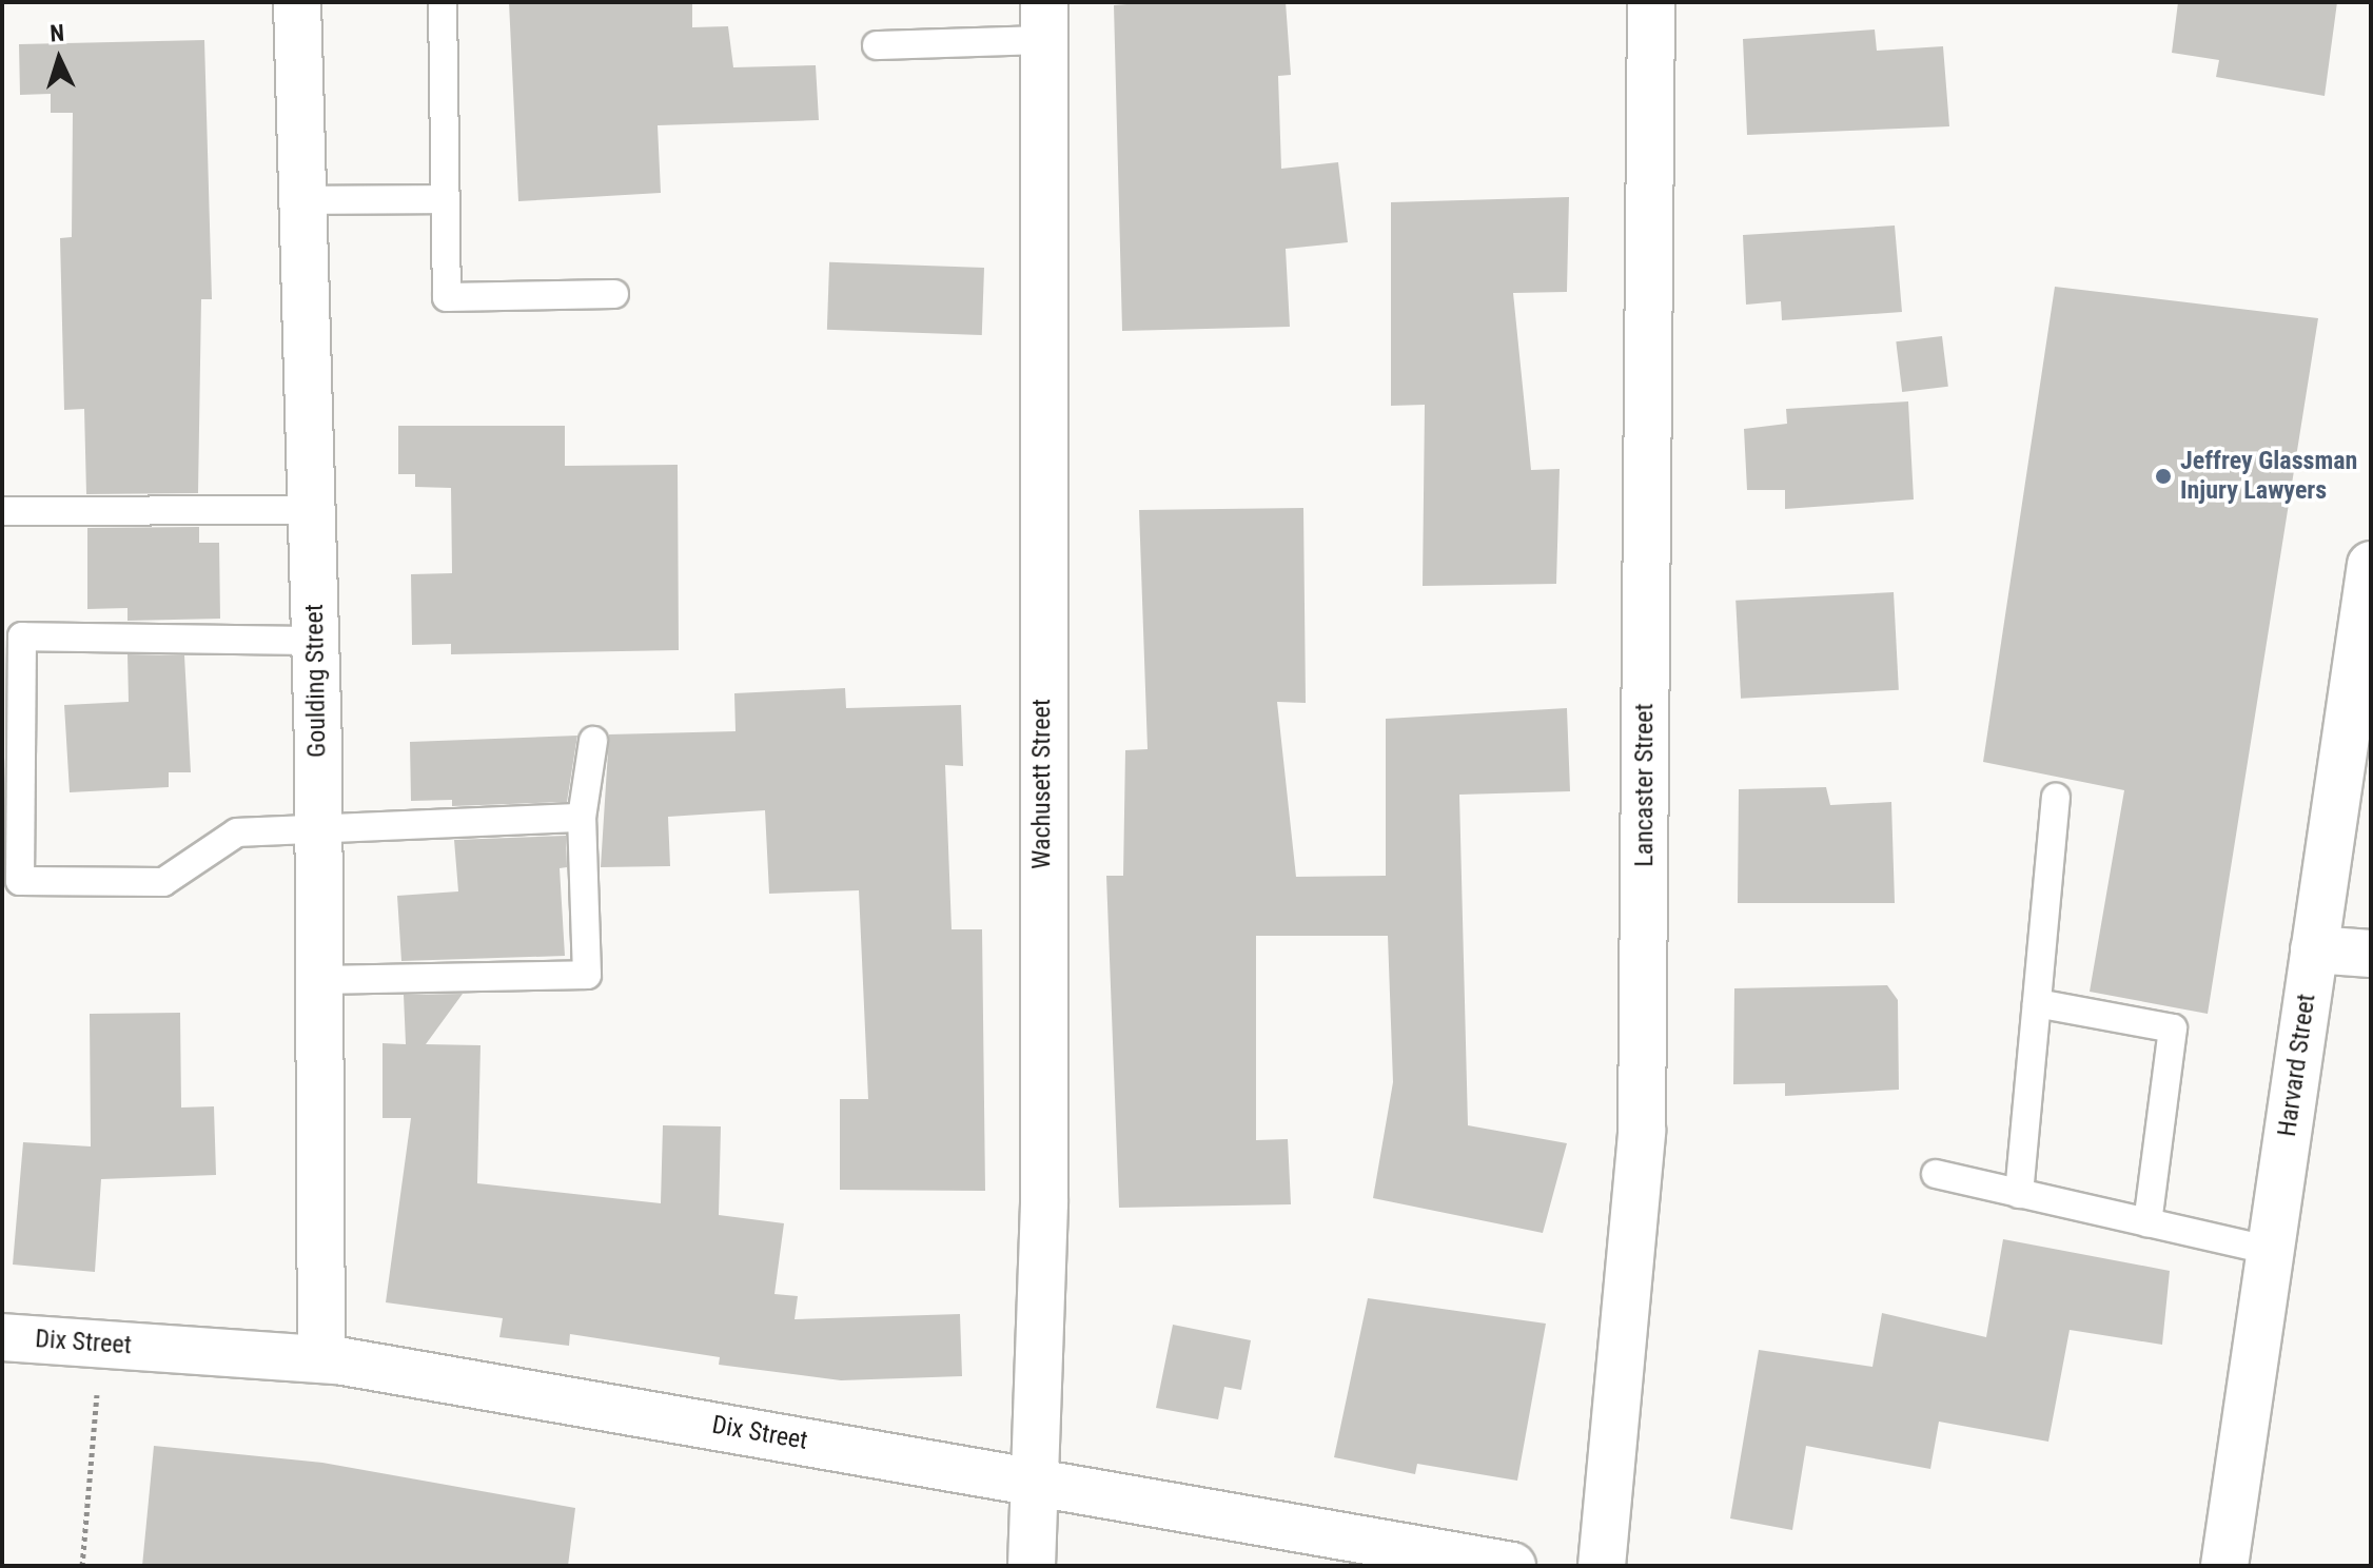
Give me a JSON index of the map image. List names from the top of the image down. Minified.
{"streets":{"street":["Goulding Street","Wachusett Street","Lancaster Street","Harvard Street","Dix Street"]},"crossings":[["Goulding Street","Dix Street"],["Wachusett Street","Dix Street"]],"places":["Jeffrey Glassman Injury Lawyers"],"north":"top"}
